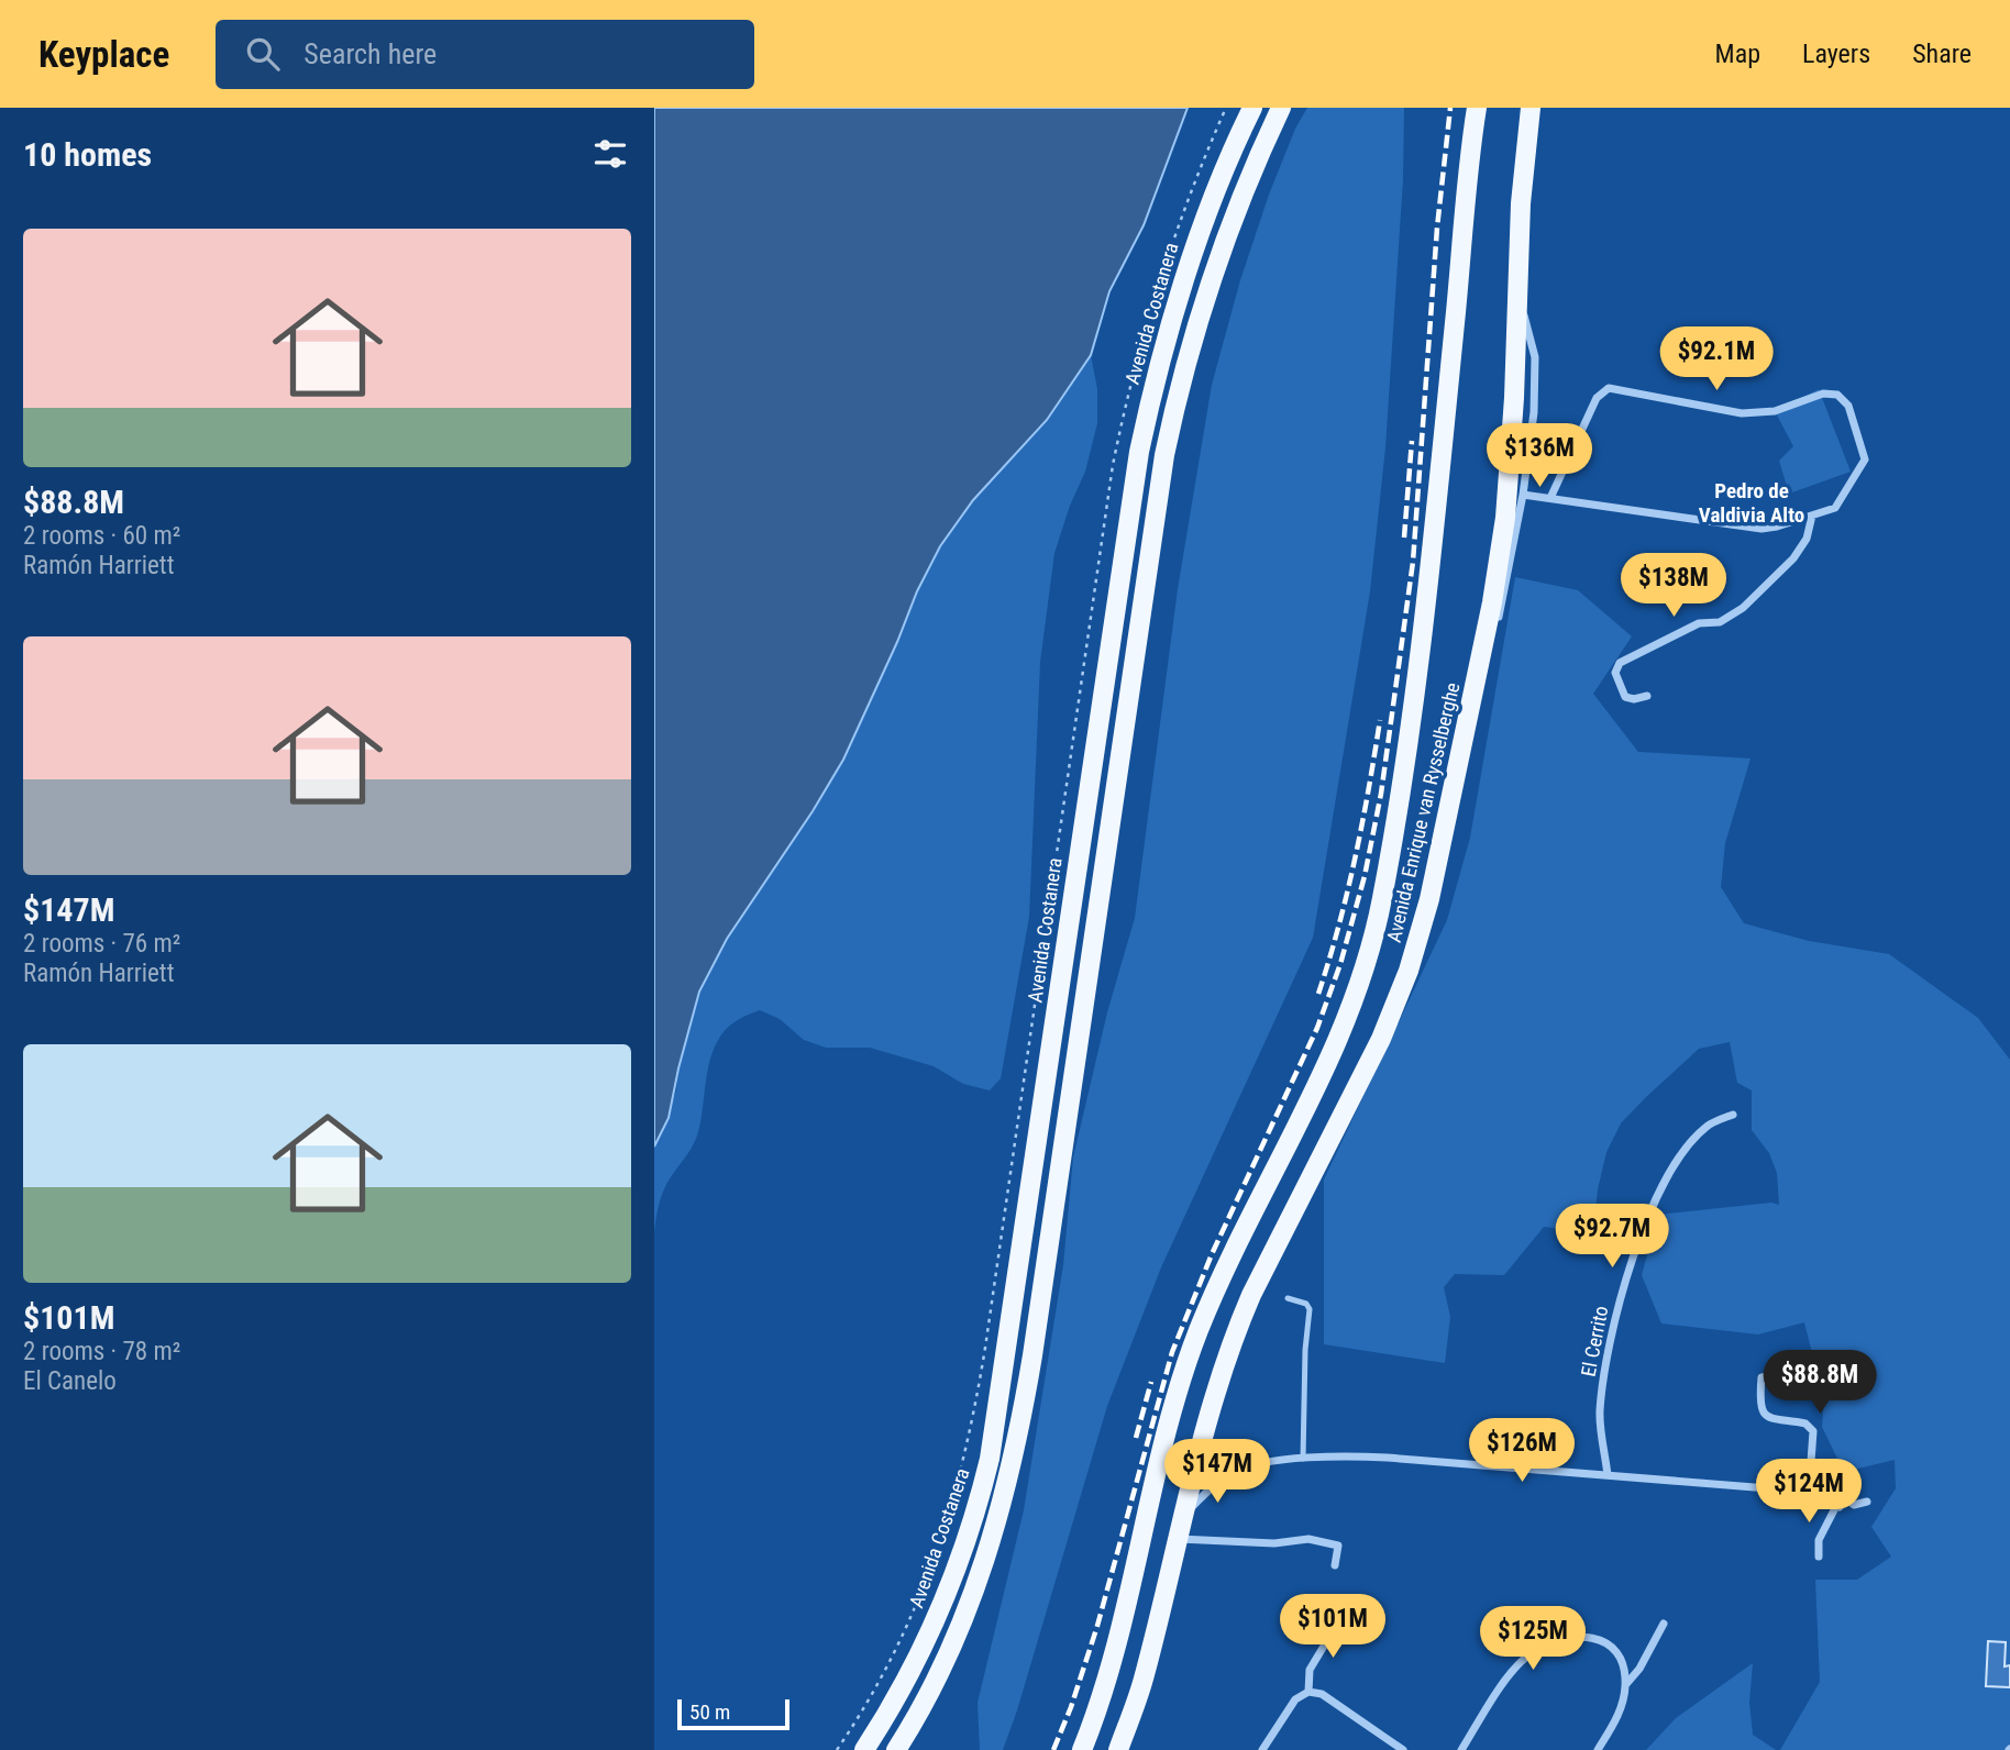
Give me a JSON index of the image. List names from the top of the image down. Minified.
{"streets":{"main road":["Avenida Costanera","Avenida Enrique van Rysselberghe"],"street":["El Cerrito"]},"districts":["Pedro de Valdivia Alto"],"scale_bar":"50 m","page":{"header":"Keyplace","search":"Search here","nav":["Map","Layers","Share"],"heading":"10 homes","list":[{"name":"$88.8M","note":"2 rooms · 60 m² · Ramón Harriett"},{"name":"$147M","note":"2 rooms · 76 m² · Ramón Harriett"},{"name":"$101M","note":"2 rooms · 78 m² · El Canelo"}],"price":["$92.1M","$136M","$138M","$92.7M","$88.8M","$126M","$147M","$124M","$101M","$125M"],"scale":"50 m"}}
